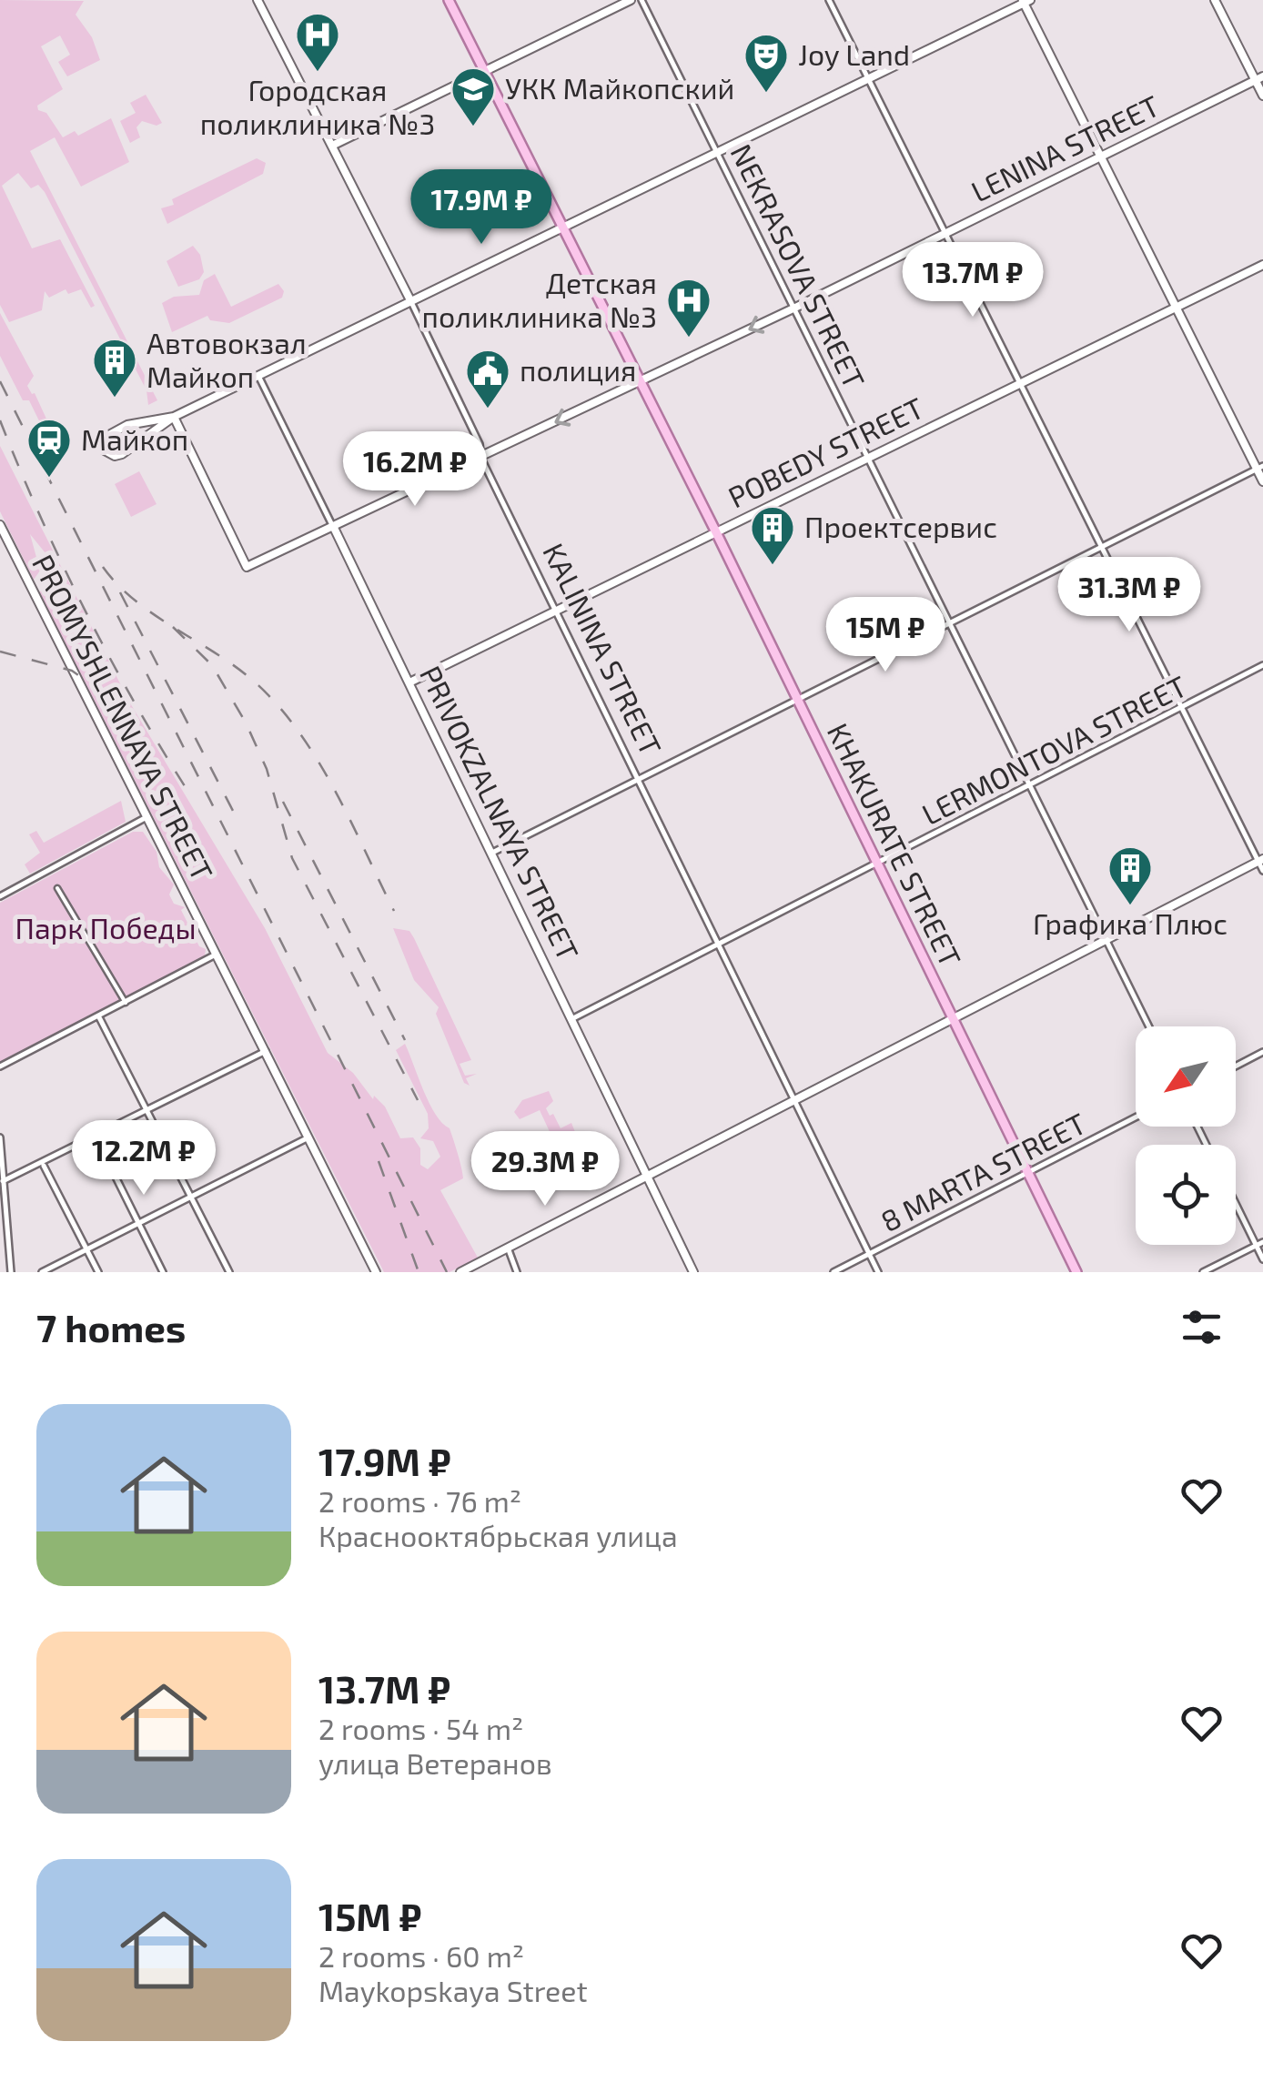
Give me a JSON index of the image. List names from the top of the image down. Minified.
{"streets":{"main road":["KHAKURATE STREET"],"street":["LENINA STREET","NEKRASOVA STREET","POBEDY STREET","KALININA STREET","PROMYSHLENNAYA STREET","LERMONTOVA STREET","PRIVOKZALNAYA STREET","8 MARTA STREET"]},"crossings":[["LENINA STREET","NEKRASOVA STREET"],["LENINA STREET","KALININA STREET"],["LENINA STREET","PRIVOKZALNAYA STREET"],["LENINA STREET","KHAKURATE STREET"],["NEKRASOVA STREET","POBEDY STREET"],["NEKRASOVA STREET","LERMONTOVA STREET"],["POBEDY STREET","KALININA STREET"],["POBEDY STREET","PRIVOKZALNAYA STREET"],["POBEDY STREET","KHAKURATE STREET"],["KALININA STREET","LERMONTOVA STREET"],["KALININA STREET","8 MARTA STREET"],["LERMONTOVA STREET","PRIVOKZALNAYA STREET"],["LERMONTOVA STREET","KHAKURATE STREET"],["KHAKURATE STREET","8 MARTA STREET"]],"parks":["Парк Победы"],"places":{"hospital":["Городская поликлиника №3","Детская поликлиника №3"],"theatre":["Joy Land"],"school or university":["УКК Майкопский"],"building":["Автовокзал Майкоп","Проектсервис","Графика Плюс"],"public building":["полиция"],"station":["Майкоп"]},"north":"bottom left","page":{"price":["17.9M ₽","13.7M ₽","16.2M ₽","31.3M ₽","15M ₽","12.2M ₽","29.3M ₽"],"heading":"7 homes","list":[{"name":"17.9M ₽","note":"2 rooms · 76 m² · Краснооктябрьская улица"},{"name":"13.7M ₽","note":"2 rooms · 54 m² · улица Ветеранов"},{"name":"15M ₽","note":"2 rooms · 60 m² · Maykopskaya Street"}]}}
